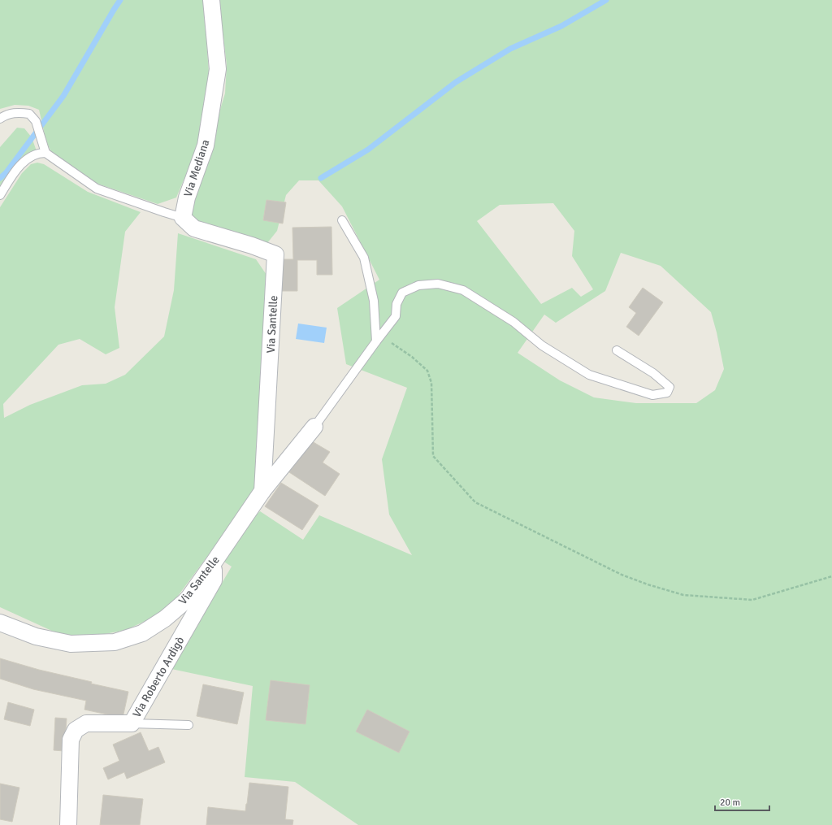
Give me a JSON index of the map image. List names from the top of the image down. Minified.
{"streets":{"street":["Via Mediana","Via Santelle","Via Roberto Ardigò"]},"crossings":[["Via Mediana","Via Santelle"],["Via Santelle","Via Roberto Ardigò"]],"scale_bar":"20 m"}
